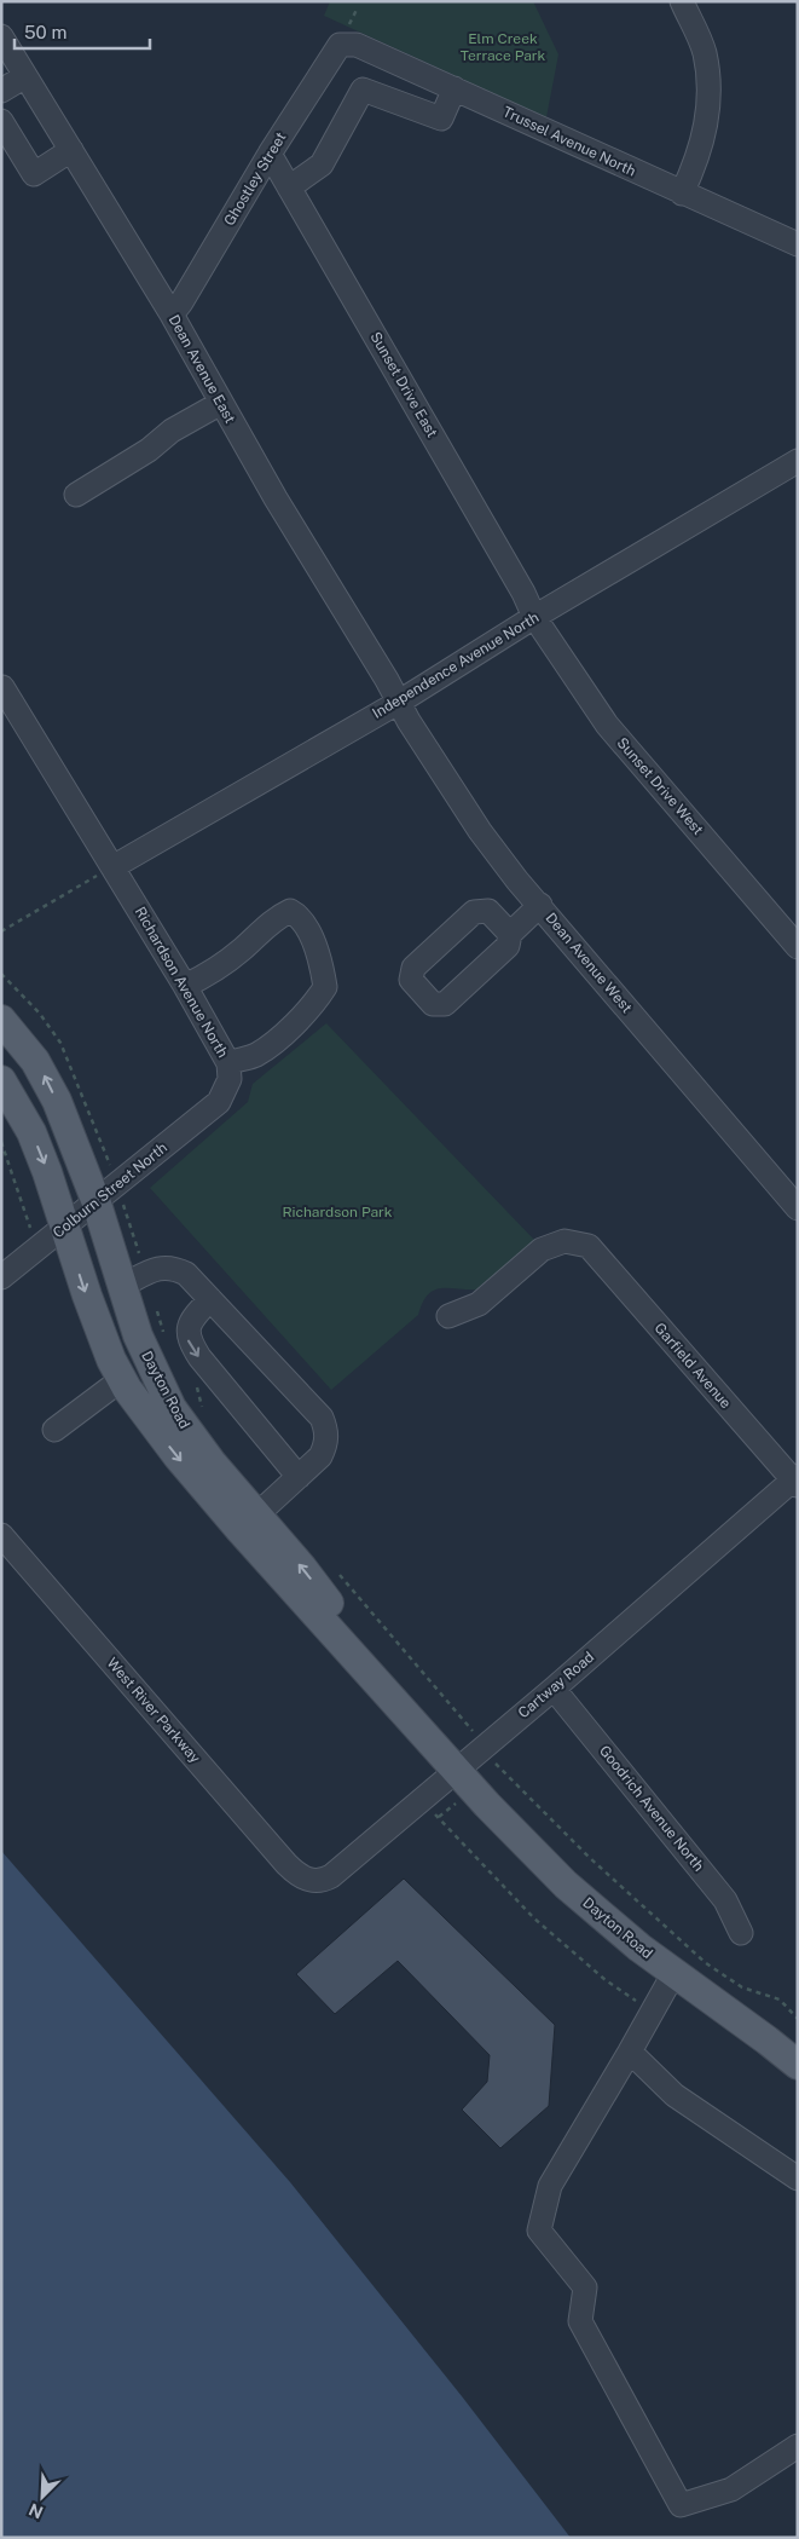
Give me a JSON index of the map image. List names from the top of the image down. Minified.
{"streets":{"main road":["Dayton Road"],"street":["Trussel Avenue North","Ghostley Street","Dean Avenue East","Sunset Drive East","Independence Avenue North","Sunset Drive West","Dean Avenue West","Richardson Avenue North","Colburn Street North","Garfield Avenue","Cartway Road","West River Parkway","Goodrich Avenue North"]},"crossings":[["Trussel Avenue North","Ghostley Street"],["Ghostley Street","Dean Avenue East"],["Ghostley Street","Sunset Drive East"],["Dean Avenue East","Independence Avenue North"],["Dean Avenue East","Dean Avenue West"],["Sunset Drive East","Independence Avenue North"],["Sunset Drive East","Sunset Drive West"],["Independence Avenue North","Sunset Drive West"],["Independence Avenue North","Dean Avenue West"],["Independence Avenue North","Richardson Avenue North"],["Richardson Avenue North","Colburn Street North"],["Colburn Street North","Dayton Road"],["Garfield Avenue","Cartway Road"],["Dayton Road","Cartway Road"],["Cartway Road","West River Parkway"],["Cartway Road","Goodrich Avenue North"]],"parks":["Elm Creek Terrace Park","Richardson Park"],"scale_bar":"50 m","north":"bottom left"}
